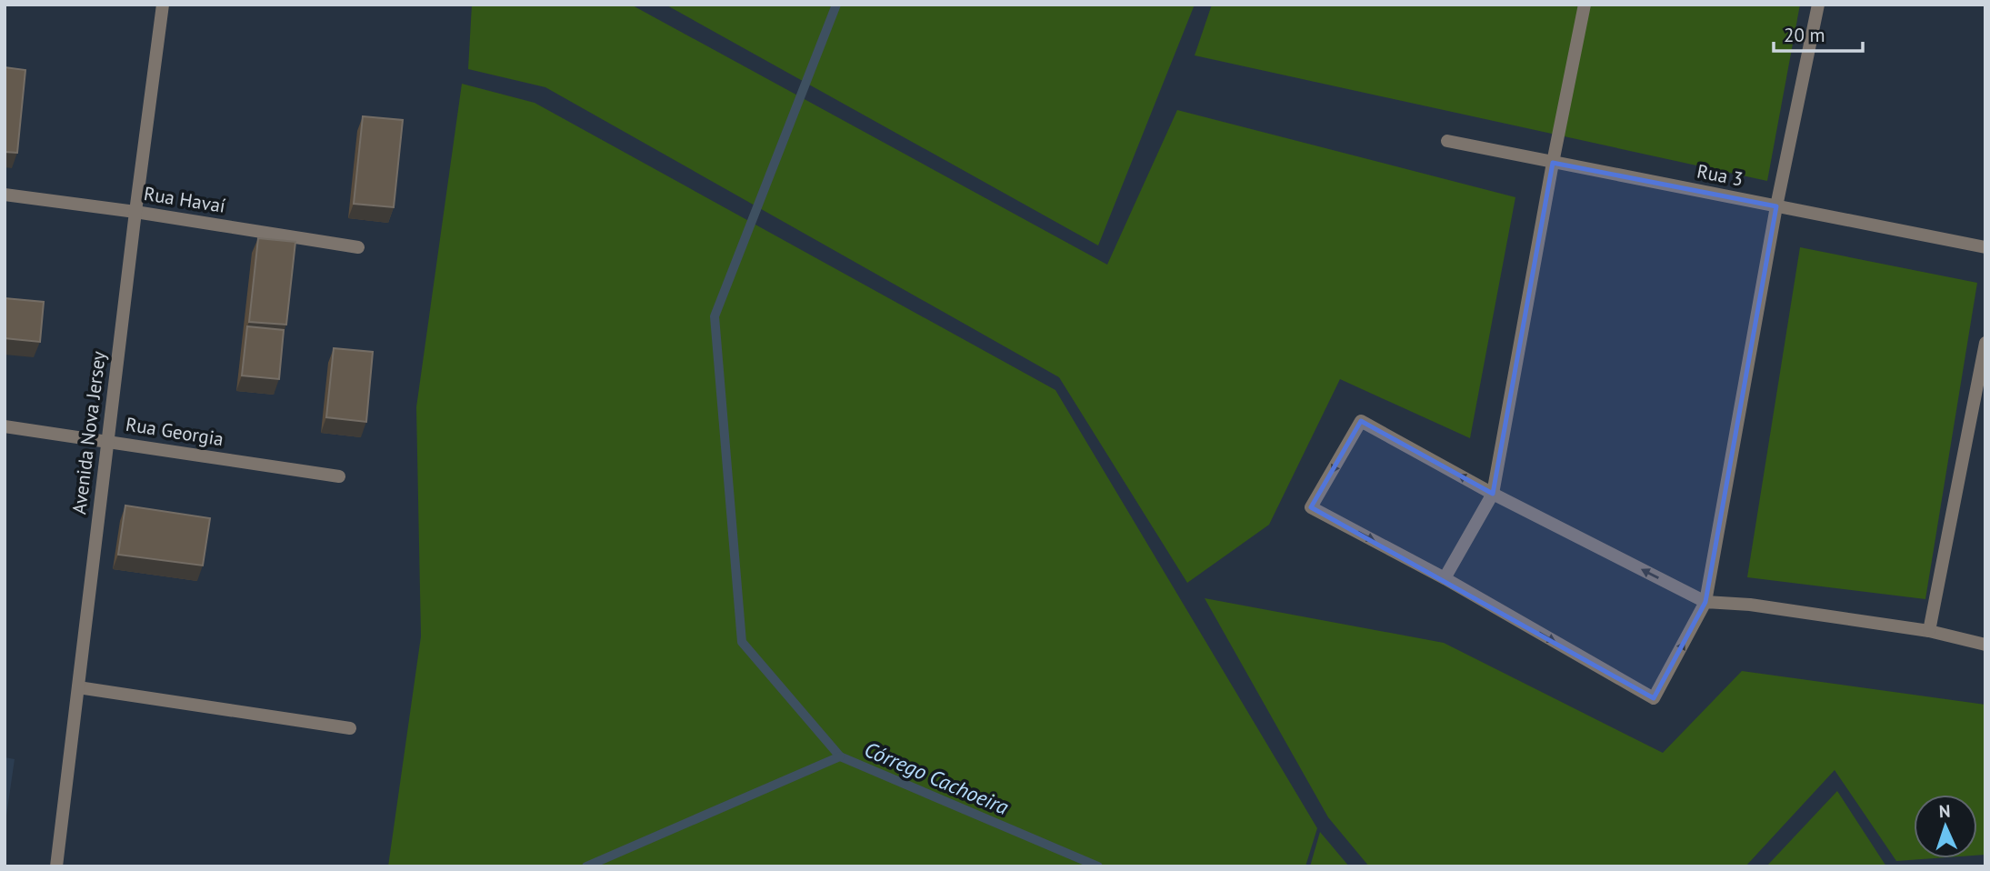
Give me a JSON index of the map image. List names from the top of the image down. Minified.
{"streets":{"street":["Rua 3","Rua Havaí","Rua Georgia","Avenida Nova Jersey"]},"crossings":[["Rua Havaí","Avenida Nova Jersey"],["Rua Georgia","Avenida Nova Jersey"]],"water":["Córrego Cachoeira"],"scale_bar":"20 m","north":"top"}
